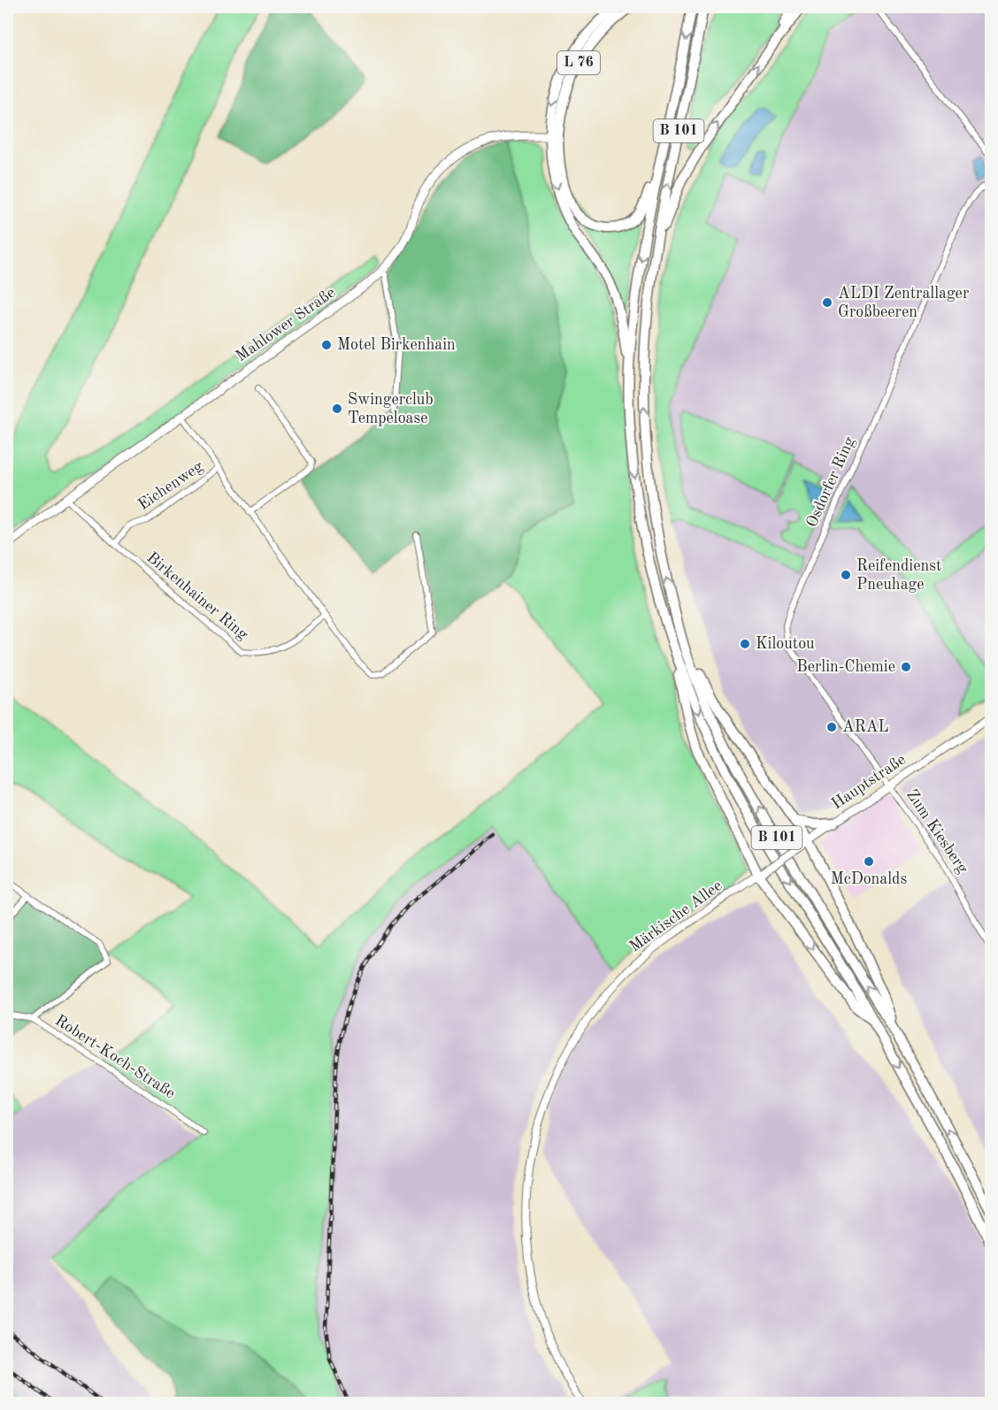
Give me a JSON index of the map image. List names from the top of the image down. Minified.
{"streets":{"main road":["L 76","B 101","Mahlower Straße"],"street":["Osdorfer Ring","Eichenweg","Birkenhainer Ring","Hauptstraße","Zum Kiesberg","Märkische Allee","Robert-Koch-Straße"]},"crossings":[["L 76","Mahlower Straße"],["Mahlower Straße","Birkenhainer Ring"],["Osdorfer Ring","Hauptstraße"],["Osdorfer Ring","Zum Kiesberg"],["Eichenweg","Birkenhainer Ring"],["Hauptstraße","Zum Kiesberg"],["Hauptstraße","Märkische Allee"]],"places":["ALDI Zentrallager Großbeeren","Motel Birkenhain","Swingerclub Tempeloase","Reifendienst Pneuhage","Kiloutou","Berlin-Chemie","ARAL","McDonalds"]}
